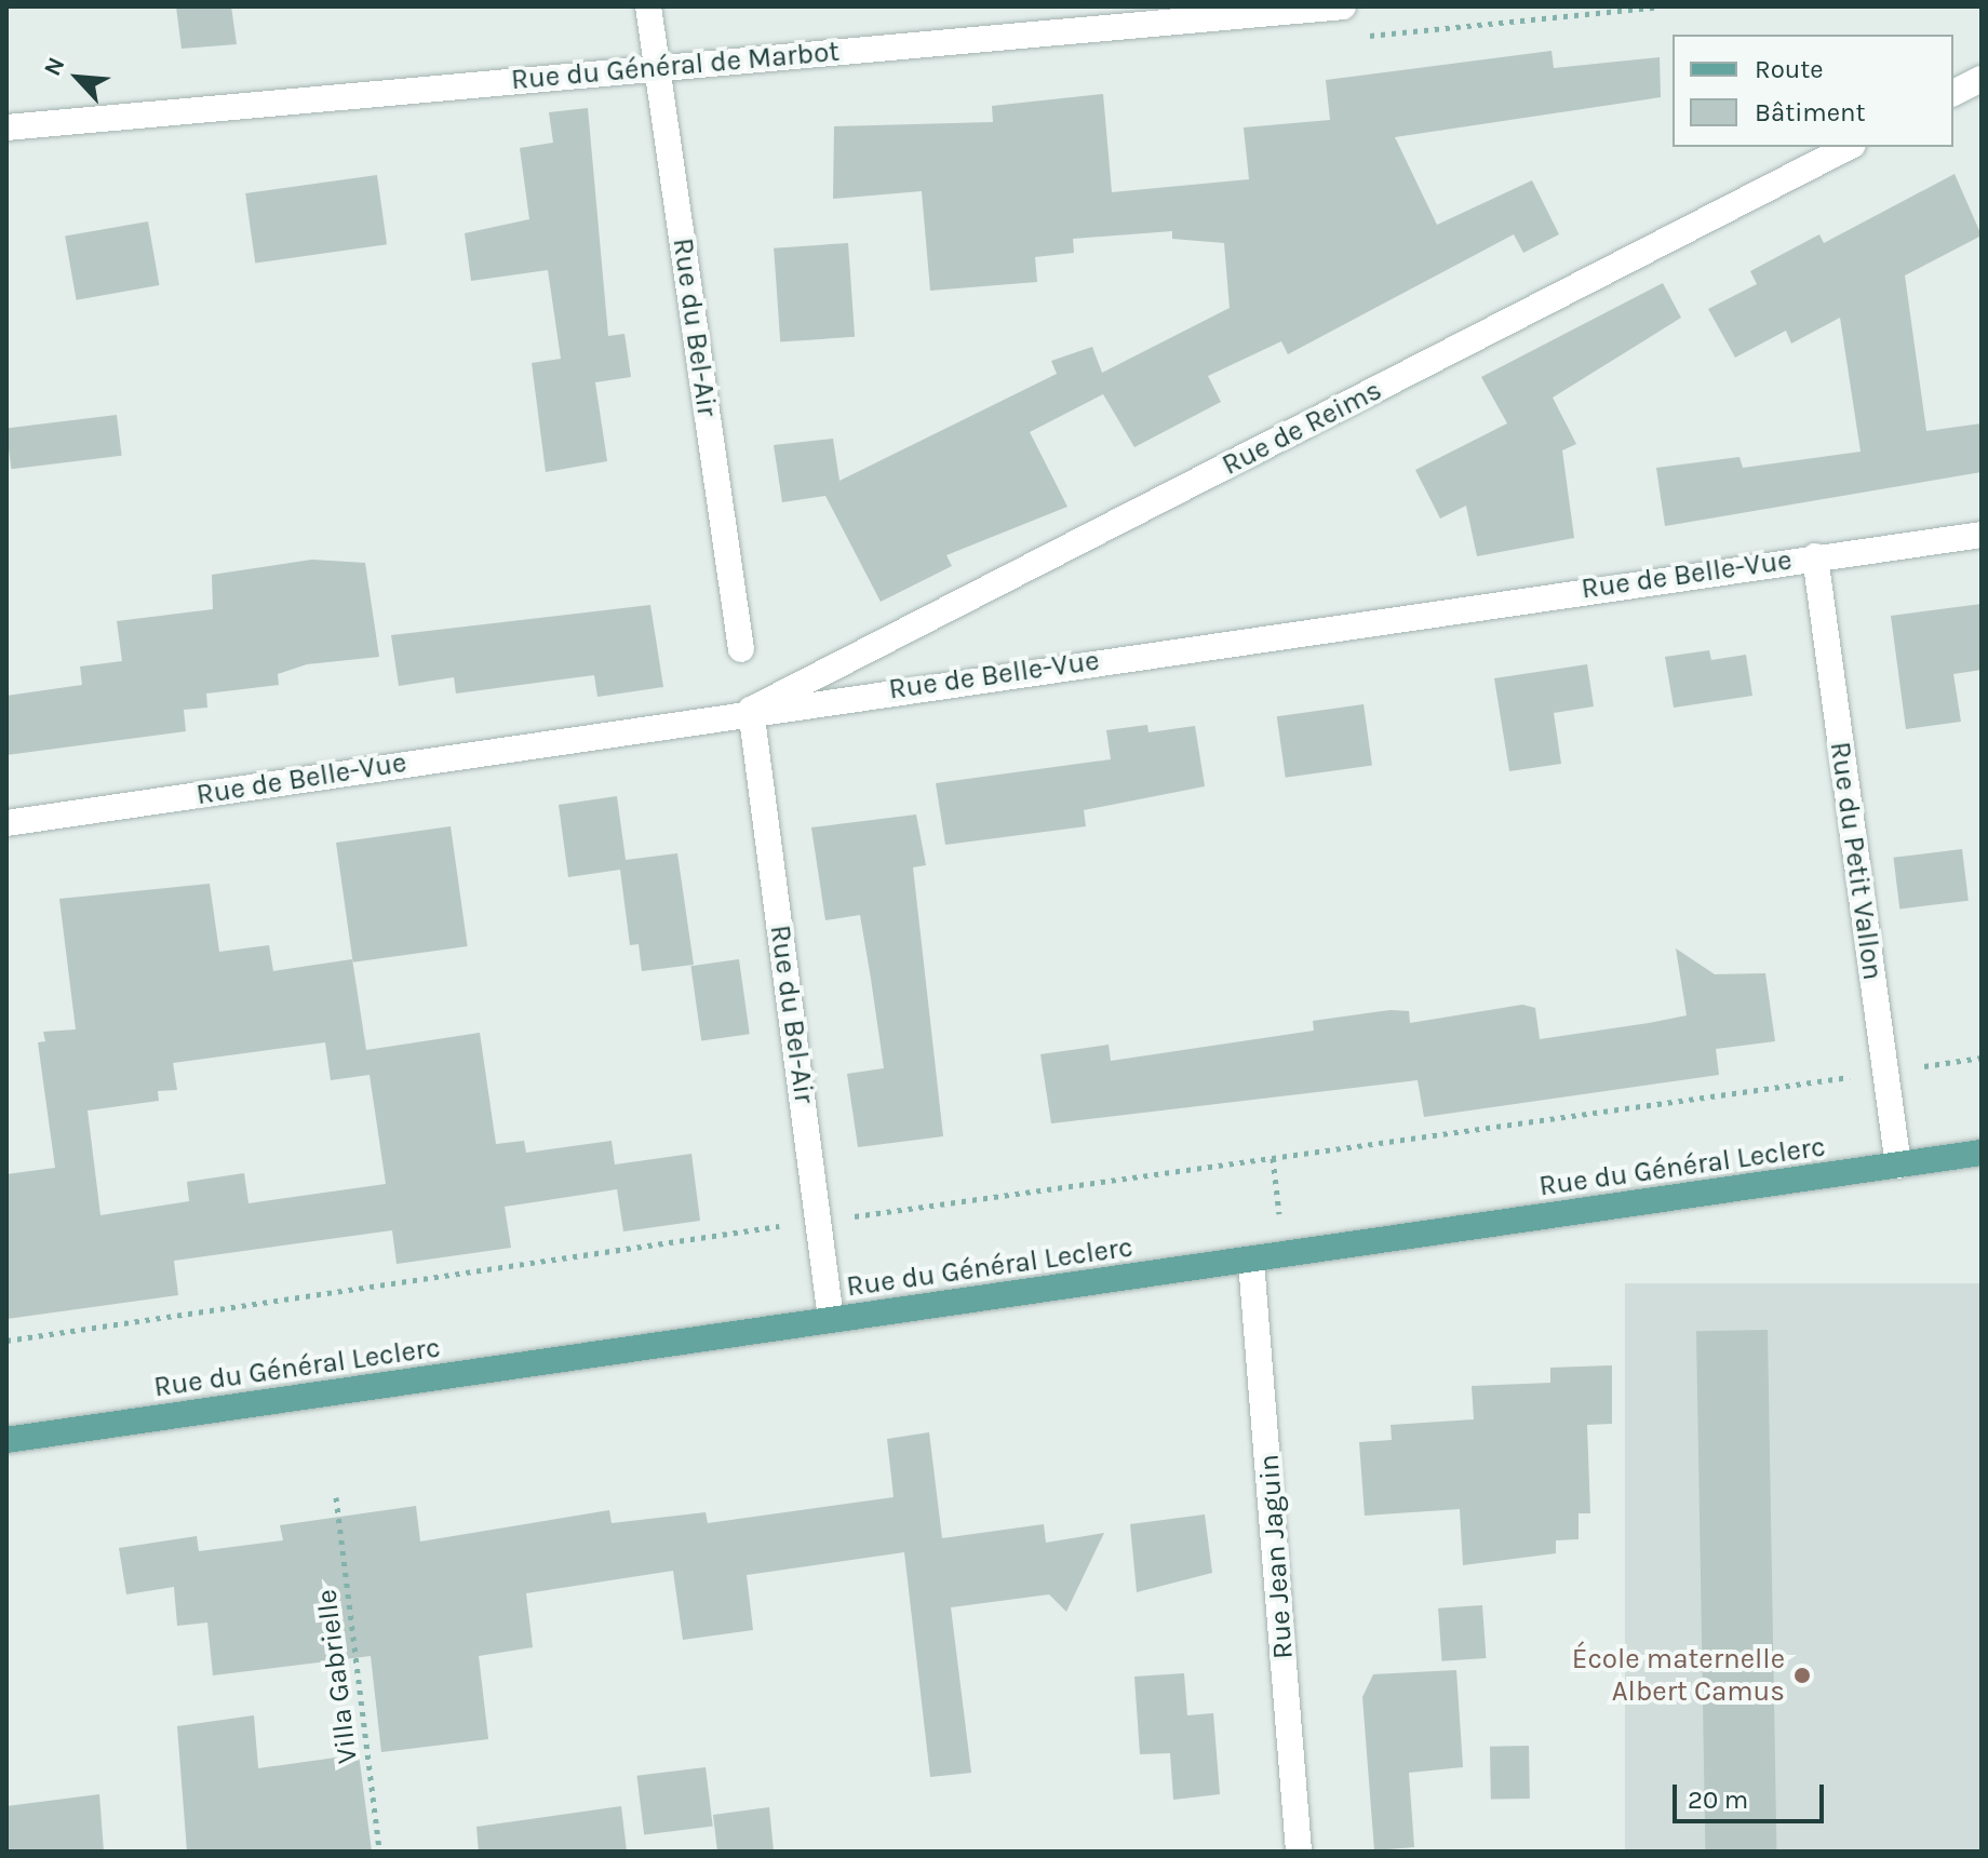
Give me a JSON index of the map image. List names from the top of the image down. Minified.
{"streets":{"main road":["Rue du Général Leclerc"],"street":["Rue du Général de Marbot","Rue du Bel-Air","Rue de Reims","Rue de Belle-Vue","Rue du Petit Vallon","Rue Jean Jaguin"],"path":["Villa Gabrielle"]},"crossings":[["Rue du Général de Marbot","Rue du Bel-Air"],["Rue du Bel-Air","Rue de Reims"],["Rue du Bel-Air","Rue de Belle-Vue"],["Rue du Bel-Air","Rue du Général Leclerc"],["Rue de Reims","Rue de Belle-Vue"],["Rue de Belle-Vue","Rue du Petit Vallon"],["Rue du Petit Vallon","Rue du Général Leclerc"],["Rue du Général Leclerc","Rue Jean Jaguin"]],"places":["École maternelle Albert Camus"],"legend":["Route","Bâtiment"],"scale_bar":"20 m","north":"top left"}
